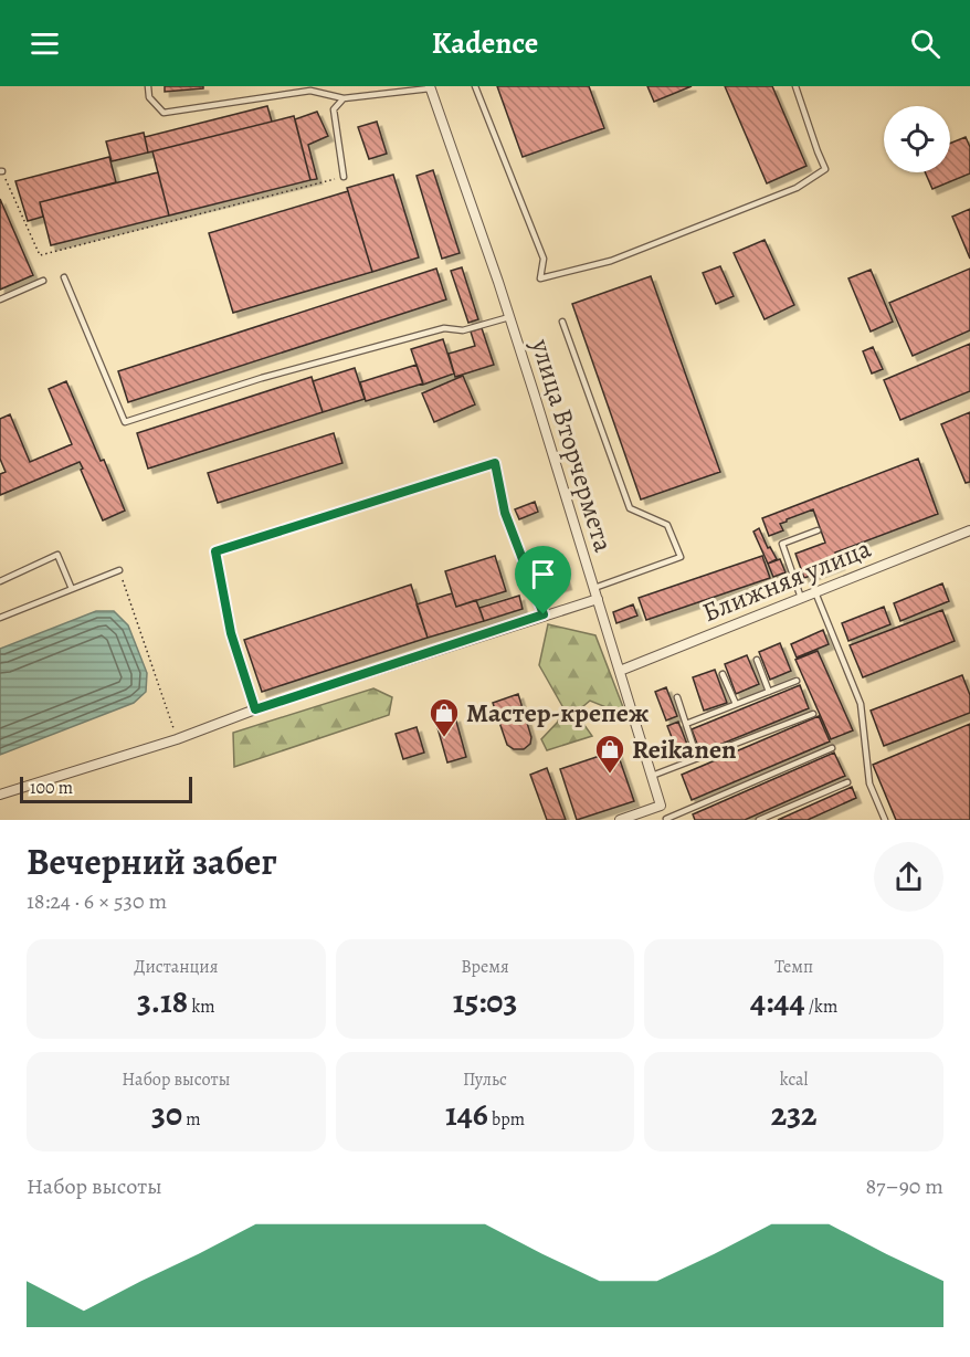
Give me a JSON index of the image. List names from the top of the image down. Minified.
{"streets":{"street":["улица Вторчермета","Ближняя улица"]},"crossings":[["улица Вторчермета","Ближняя улица"]],"places":{"shop":["Мастер-крепеж","Reikanen"]},"scale_bar":"100 m","page":{"header":"Kadence","scale":"100 m","heading":["Вечерний забег","18:24 · 6 × 530 m"],"stats":[["Дистанция","3.18 km"],["Время","15:03"],["Темп","4:44 /km"],["Набор высоты","30 m"],["Пульс","146 bpm"],["kcal","232"]],"chart":["Набор высоты","87–90 m"]}}
